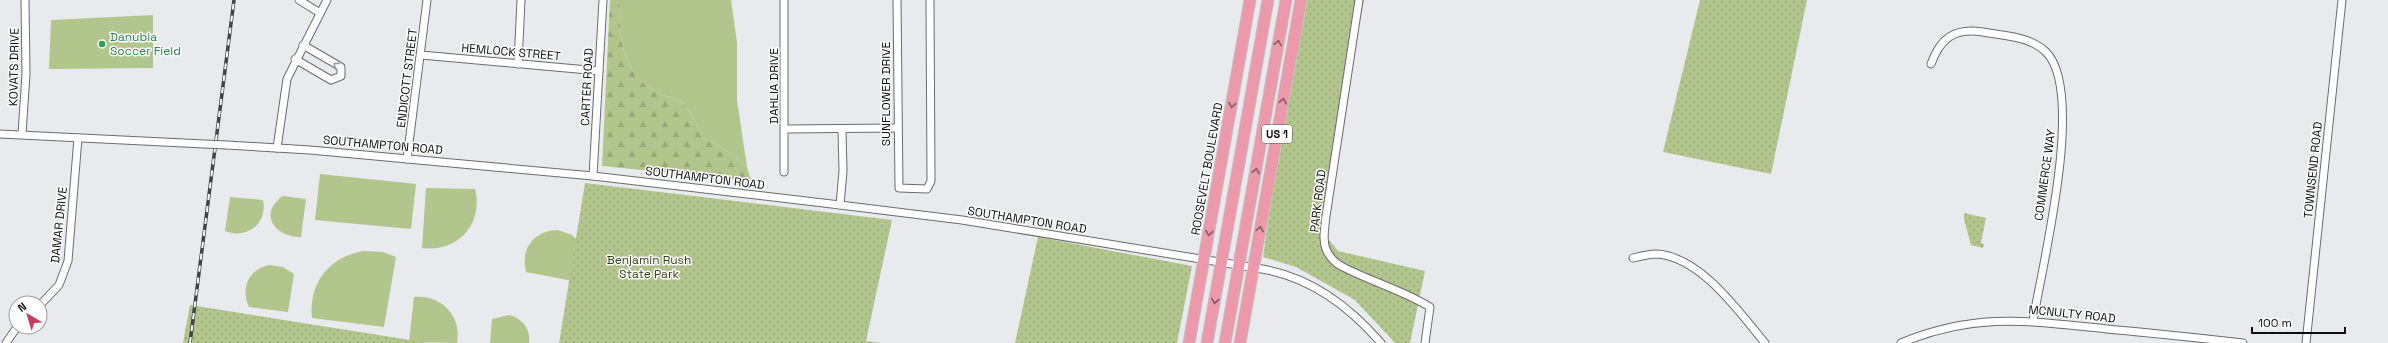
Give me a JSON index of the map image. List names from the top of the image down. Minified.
{"streets":{"highway":["US 1","ROOSEVELT BOULEVARD"],"street":["HEMLOCK STREET","KOVATS DRIVE","ENDICOTT STREET","DAHLIA DRIVE","CARTER ROAD","SUNFLOWER DRIVE","SOUTHAMPTON ROAD","TOWNSEND ROAD","COMMERCE WAY","PARK ROAD","DAMAR DRIVE","MCNULTY ROAD"]},"crossings":[["HEMLOCK STREET","ENDICOTT STREET"],["HEMLOCK STREET","CARTER ROAD"],["KOVATS DRIVE","SOUTHAMPTON ROAD"],["ENDICOTT STREET","SOUTHAMPTON ROAD"],["CARTER ROAD","SOUTHAMPTON ROAD"],["US 1","SOUTHAMPTON ROAD"],["SOUTHAMPTON ROAD","ROOSEVELT BOULEVARD"],["SOUTHAMPTON ROAD","DAMAR DRIVE"],["COMMERCE WAY","MCNULTY ROAD"]],"parks":["Benjamin Rush State Park"],"places":["Danubia Soccer Field"],"scale_bar":"100 m","north":"top left"}
